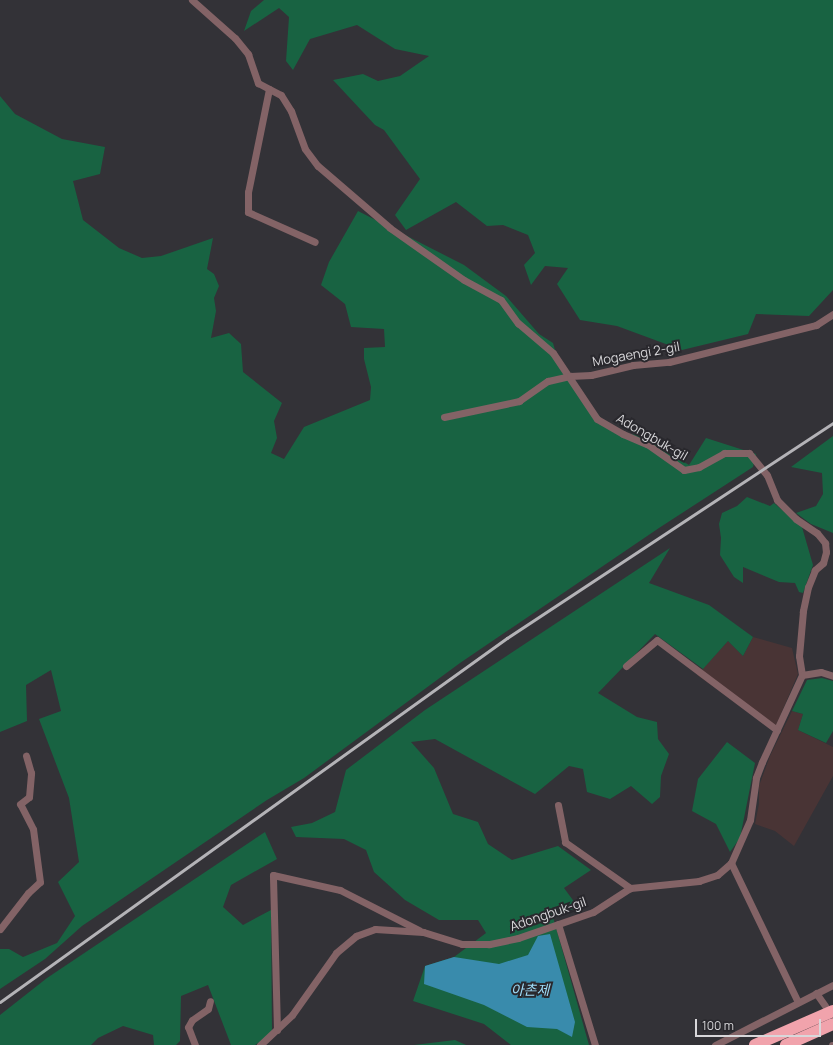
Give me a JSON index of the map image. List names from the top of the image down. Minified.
{"streets":{"street":["Mogaengi 2-gil","Adongbuk-gil"]},"crossings":[["Mogaengi 2-gil","Adongbuk-gil"]],"water":["아촌제"],"scale_bar":"100 m"}
